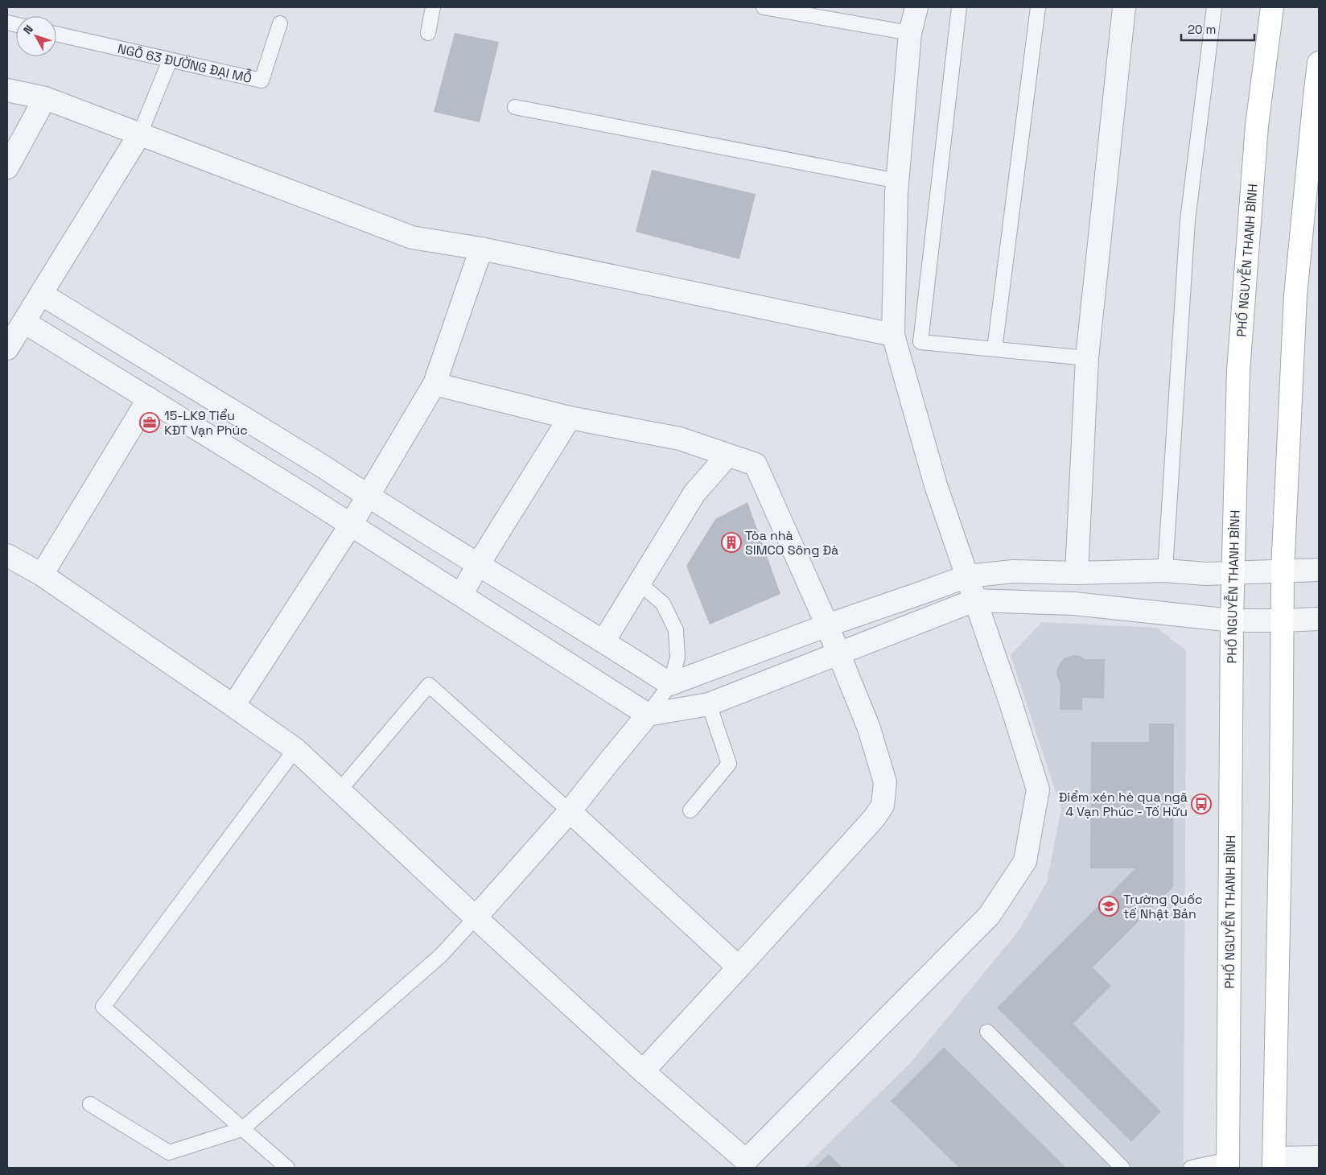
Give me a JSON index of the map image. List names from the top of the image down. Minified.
{"streets":{"main road":["PHỐ NGUYỄN THANH BÌNH"],"lane":["NGÕ 63 ĐƯỜNG ĐẠI MỖ"]},"places":{"office":["15-LK9 Tiểu KĐT Vạn Phúc"],"building":["Tòa nhà SIMCO Sông Đà"],"bus stop":["Điểm xén hè qua ngã 4 Vạn Phúc - Tố Hữu"],"school or university":["Trường Quốc tế Nhật Bản"]},"scale_bar":"20 m","north":"top left"}
